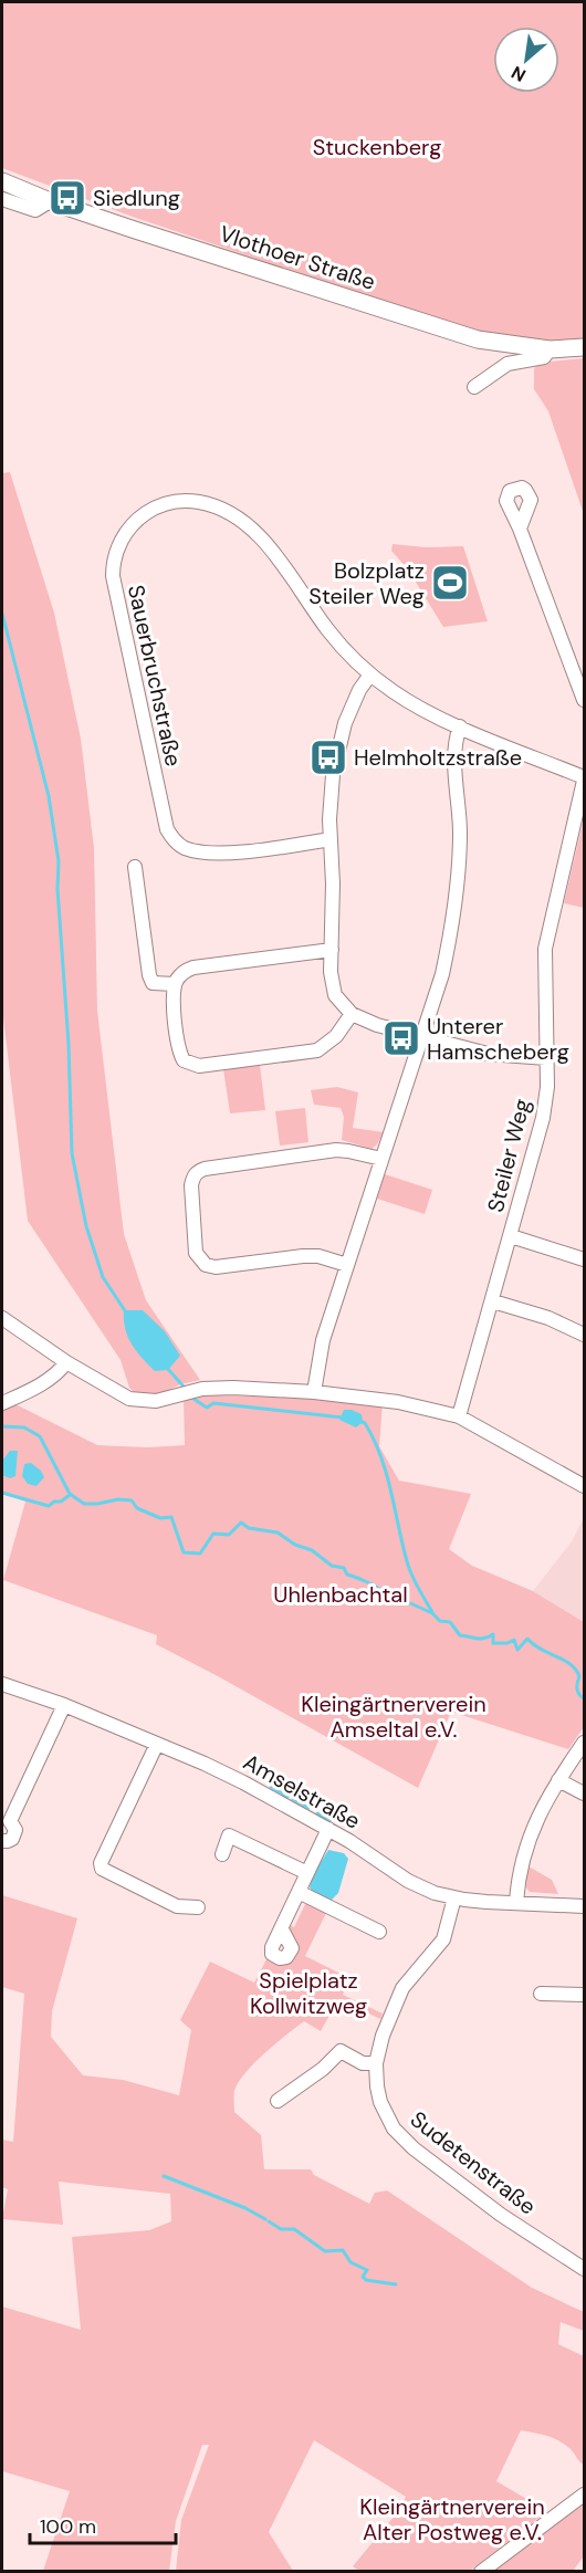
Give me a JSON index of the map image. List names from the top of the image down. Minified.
{"streets":{"main road":["Vlothoer Straße"],"street":["Sauerbruchstraße","Steiler Weg","Amselstraße","Sudetenstraße"]},"crossings":[["Sauerbruchstraße","Steiler Weg"],["Amselstraße","Sudetenstraße"]],"parks":["Stuckenberg","Uhlenbachtal","Kleingärtnerverein Amseltal e.V.","Spielplatz Kollwitzweg","Kleingärtnerverein Alter Postweg e.V."],"places":{"bus stop":["Siedlung","Helmholtzstraße","Unterer Hamscheberg"],"sports":["Bolzplatz Steiler Weg"]},"scale_bar":"100 m","north":"bottom left"}
